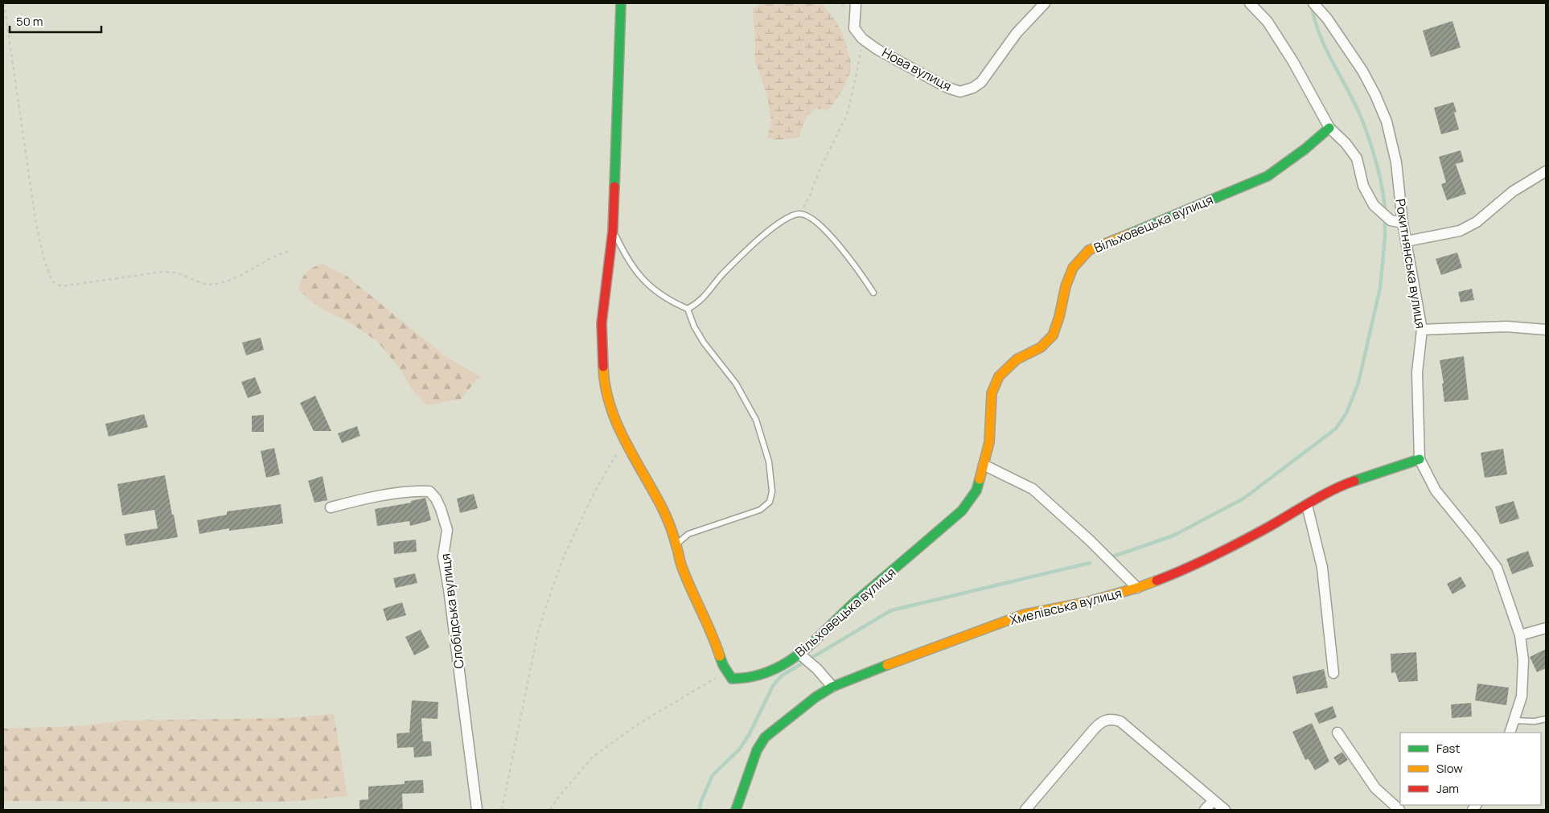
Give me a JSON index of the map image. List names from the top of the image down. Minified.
{"streets":{"street":["Нова вулиця","Вільховецька вулиця","Рокитнянська вулиця","Хмелівська вулиця","Слобідська вулиця"]},"crossings":[["Вільховецька вулиця","Рокитнянська вулиця"],["Рокитнянська вулиця","Хмелівська вулиця"]],"legend":["Fast","Slow","Jam"],"scale_bar":"50 m"}
